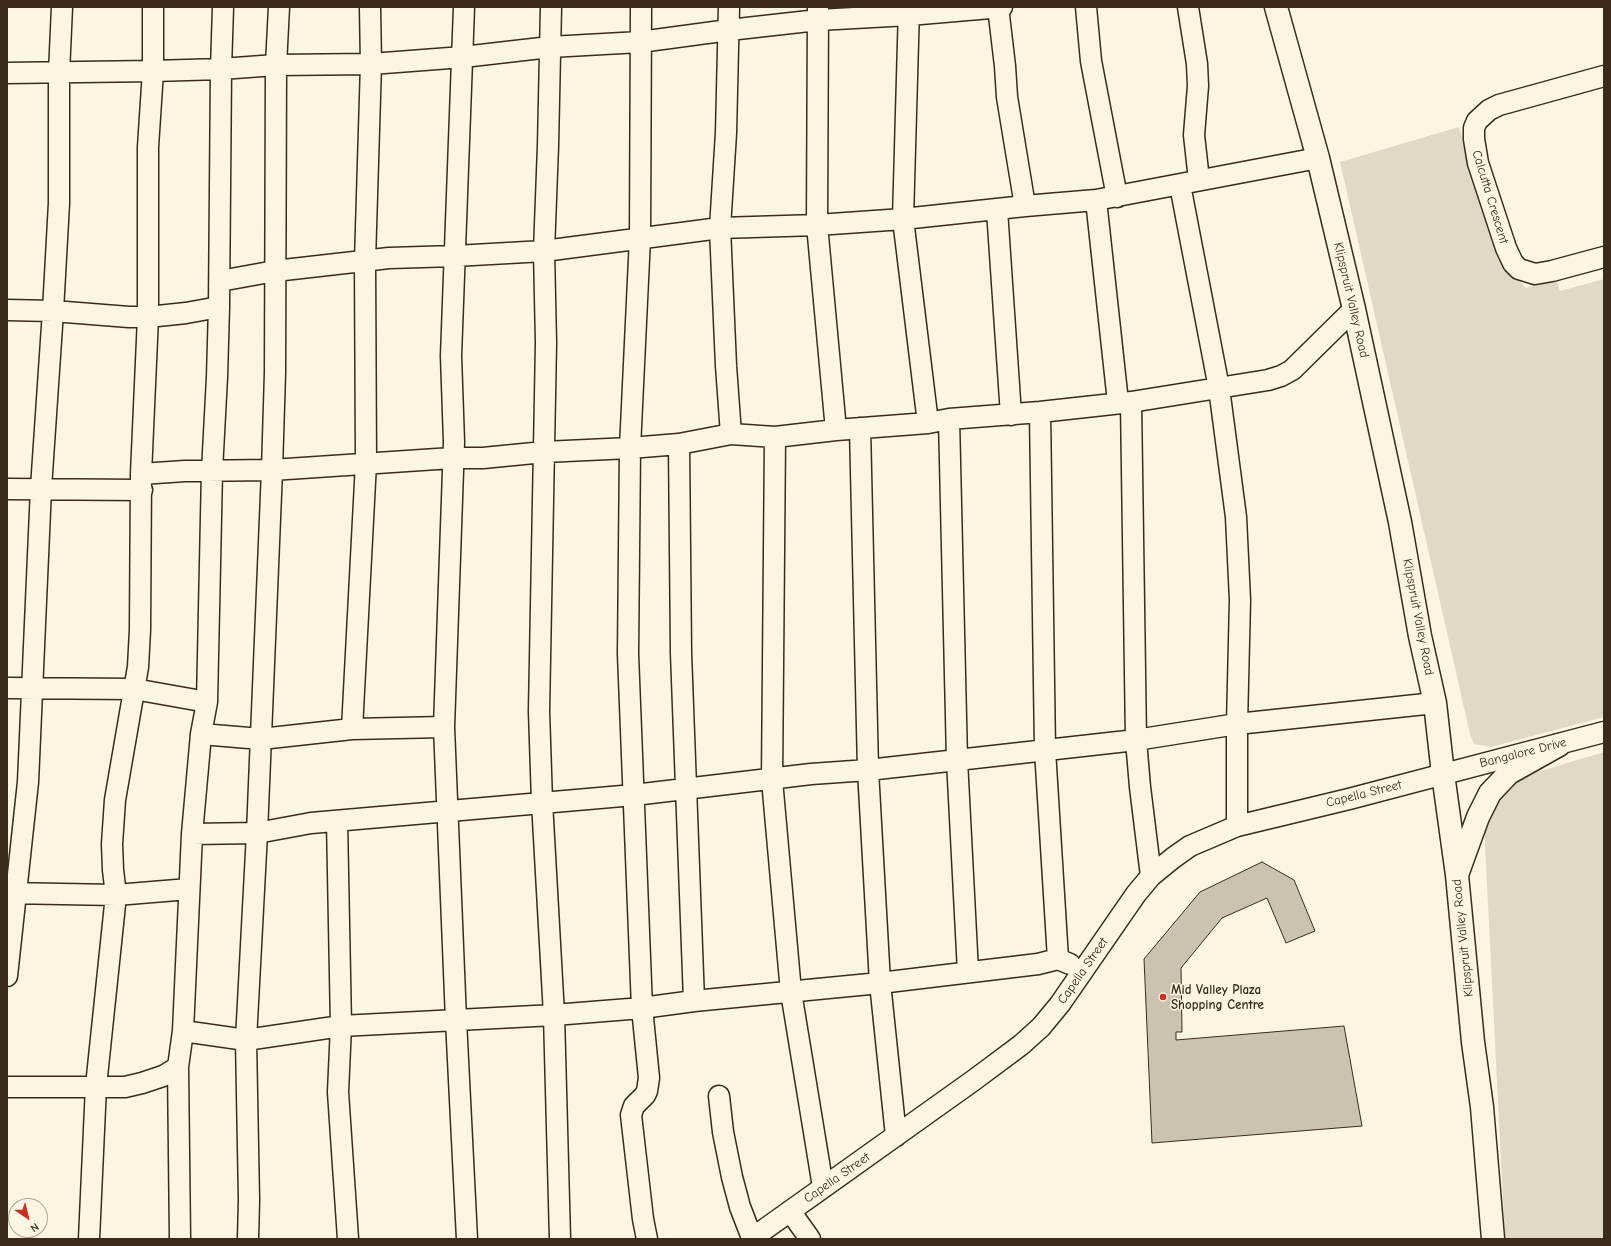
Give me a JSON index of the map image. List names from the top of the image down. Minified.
{"streets":{"main road":["Klipspruit Valley Road"],"street":["Calcutta Crescent","Bangalore Drive","Capella Street"]},"crossings":[["Klipspruit Valley Road","Bangalore Drive"],["Klipspruit Valley Road","Capella Street"],["Bangalore Drive","Capella Street"]],"places":["Mid Valley Plaza Shopping Centre"],"north":"bottom right"}
